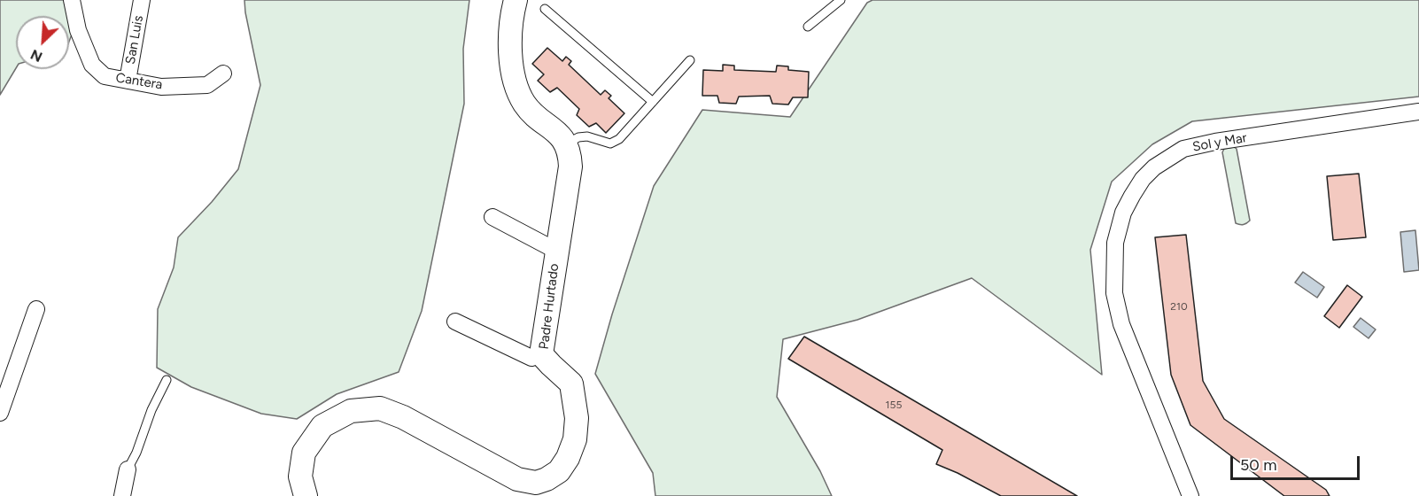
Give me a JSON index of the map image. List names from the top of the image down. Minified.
{"streets":{"street":["San Luis","Cantera","Sol y Mar","Padre Hurtado"]},"crossings":[["San Luis","Cantera"]],"house_numbers":["210","155"],"scale_bar":"50 m","north":"bottom left"}
